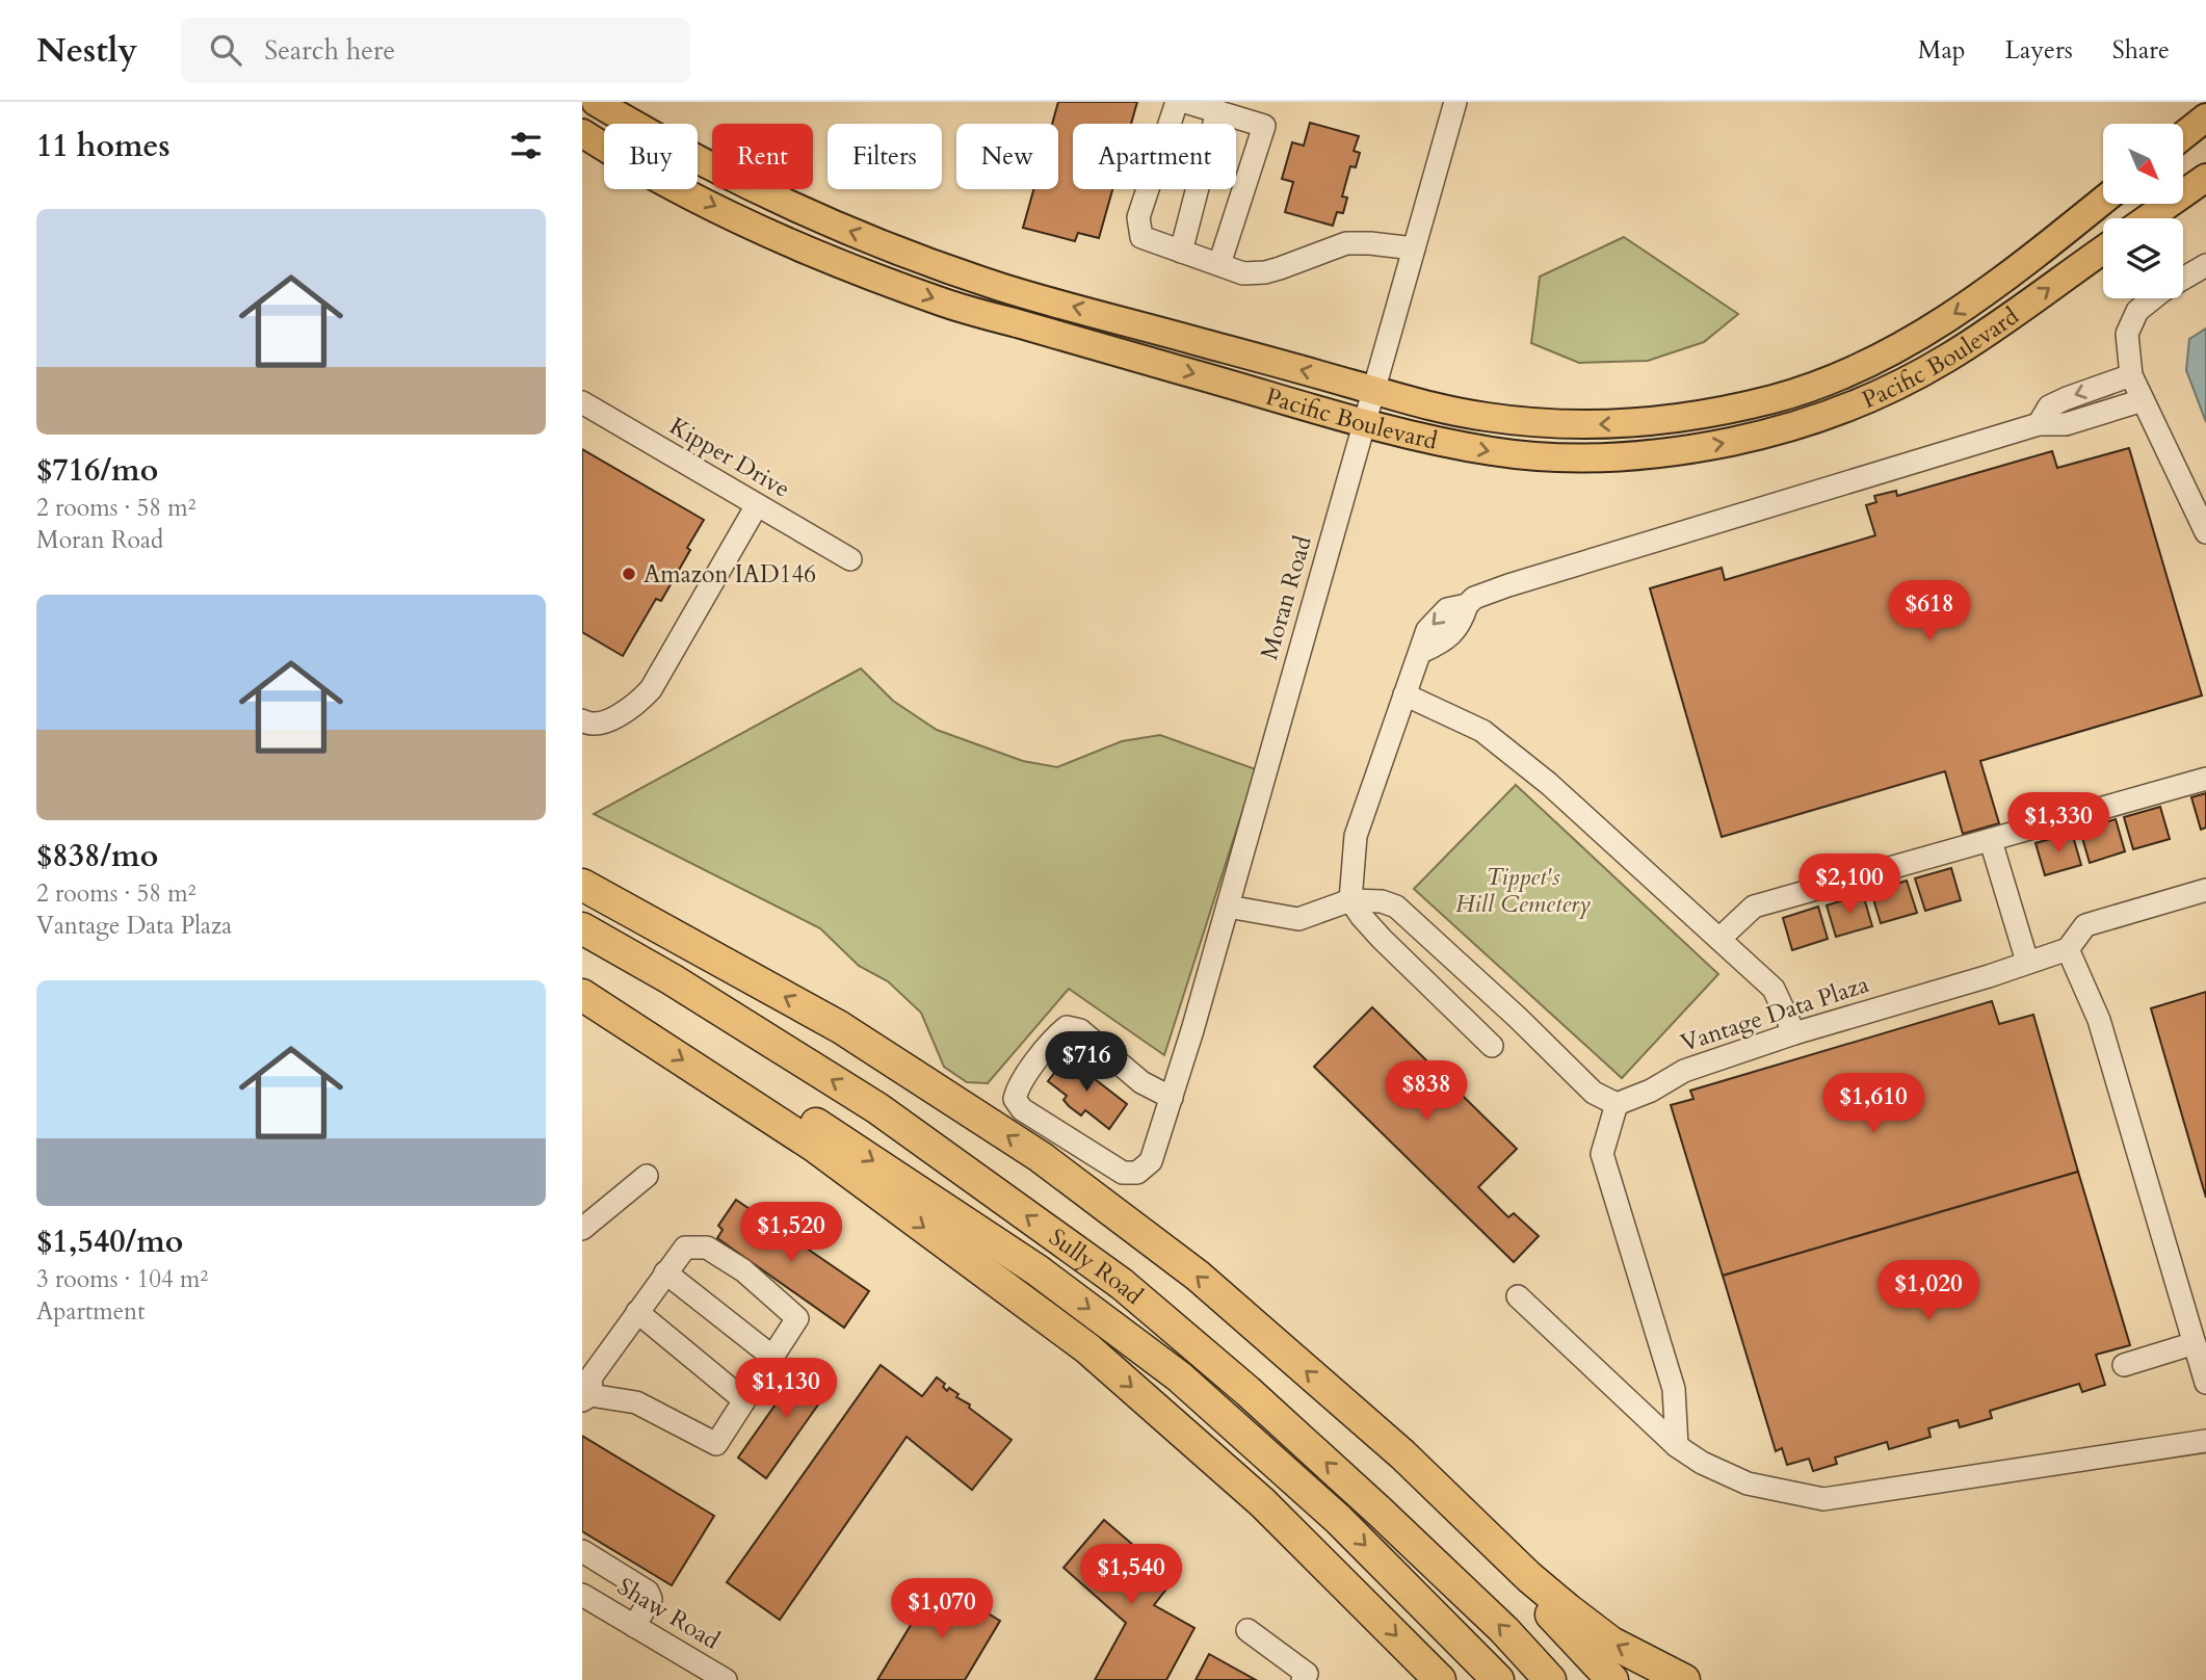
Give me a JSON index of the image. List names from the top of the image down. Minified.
{"streets":{"highway":["Sully Road"],"main road":["Pacific Boulevard"],"street":["Kipper Drive","Moran Road","Vantage Data Plaza","Shaw Road"]},"crossings":[["Pacific Boulevard","Moran Road"]],"parks":["Tippet's Hill Cemetery"],"places":["Amazon IAD146"],"north":"bottom right","page":{"header":"Nestly","search":"Search here","nav":["Map","Layers","Share"],"heading":"11 homes","chip":["Buy","Rent","Filters","New","Apartment"],"list":[{"name":"$716/mo","note":"2 rooms · 58 m² · Moran Road"},{"name":"$838/mo","note":"2 rooms · 58 m² · Vantage Data Plaza"},{"name":"$1,540/mo","note":"3 rooms · 104 m² · Apartment"}],"price":["$618","$1,330","$2,100","$716","$838","$1,610","$1,520","$1,020","$1,130","$1,540","$1,070"]}}
